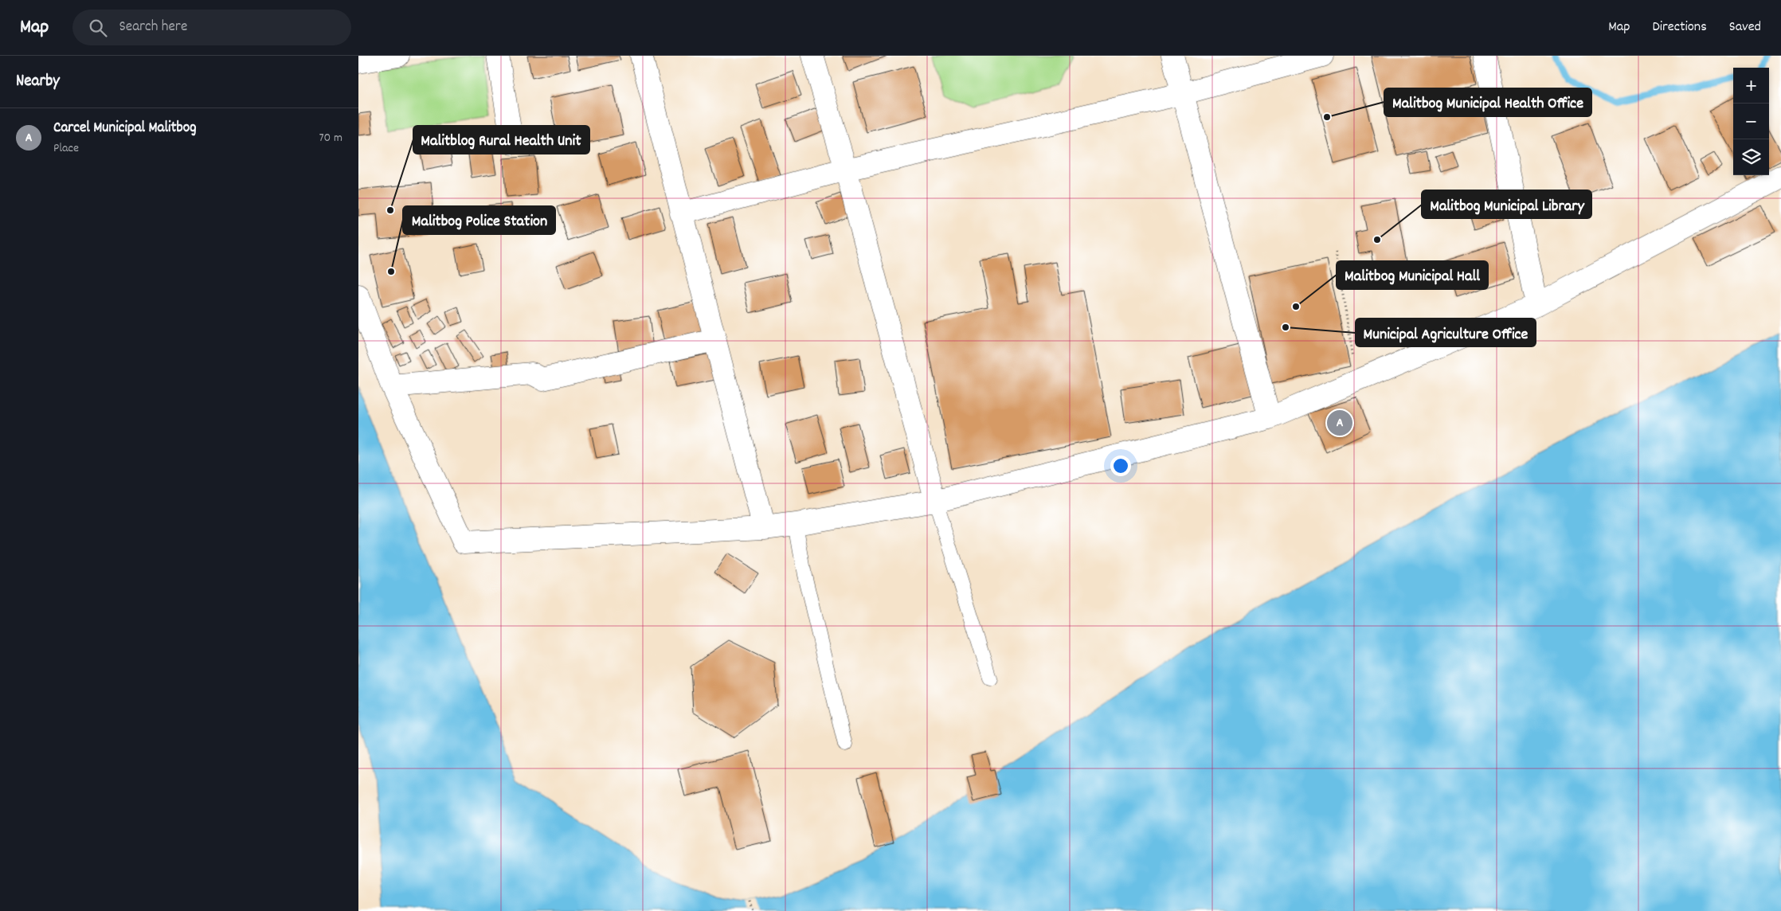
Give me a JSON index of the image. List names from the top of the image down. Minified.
{"places":["Malitbog Municipal Health Office","Malitblog Rural Health Unit","Malitbog Municipal Library","Malitbog Police Station","Malitbog Municipal Hall","Municipal Agriculture Office"],"page":{"header":"Map","search":"Search here","nav":["Map","Directions","Saved"],"heading":"Nearby","map_buttons":["+","−"],"list":[{"mark":"A","name":"Carcel Municipal Malitbog","note":"Place","value":"70 m"}],"pins":"A"}}
